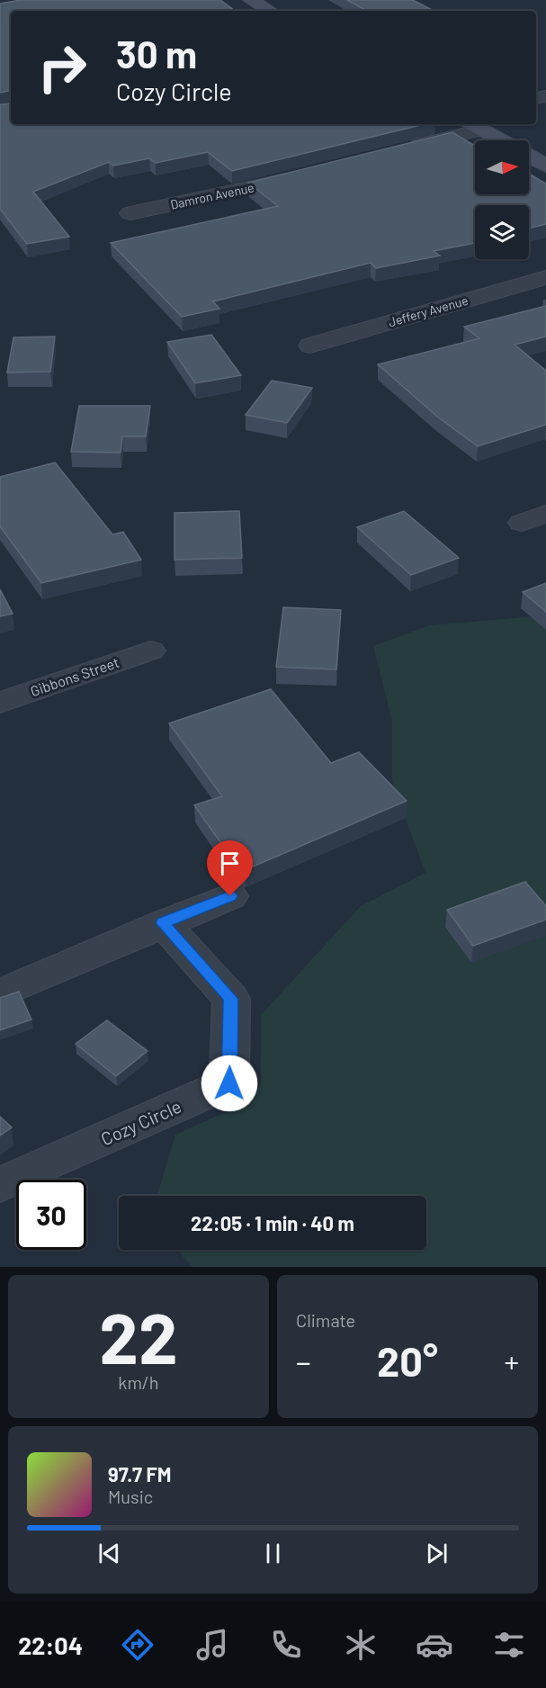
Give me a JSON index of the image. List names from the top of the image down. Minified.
{"streets":{"street":["Damron Avenue","Jeffery Avenue","Gibbons Street","Cozy Circle"]},"north":"right","page":{"turn":["30 m","Cozy Circle"],"limit":"30","trip":"22:05 · 1 min · 40 m","tile":[["22","km/h"],"Climate"],"heat":["−","20°","+"],"song":["97.7 FM","Music"],"tabs":"22:04"}}
